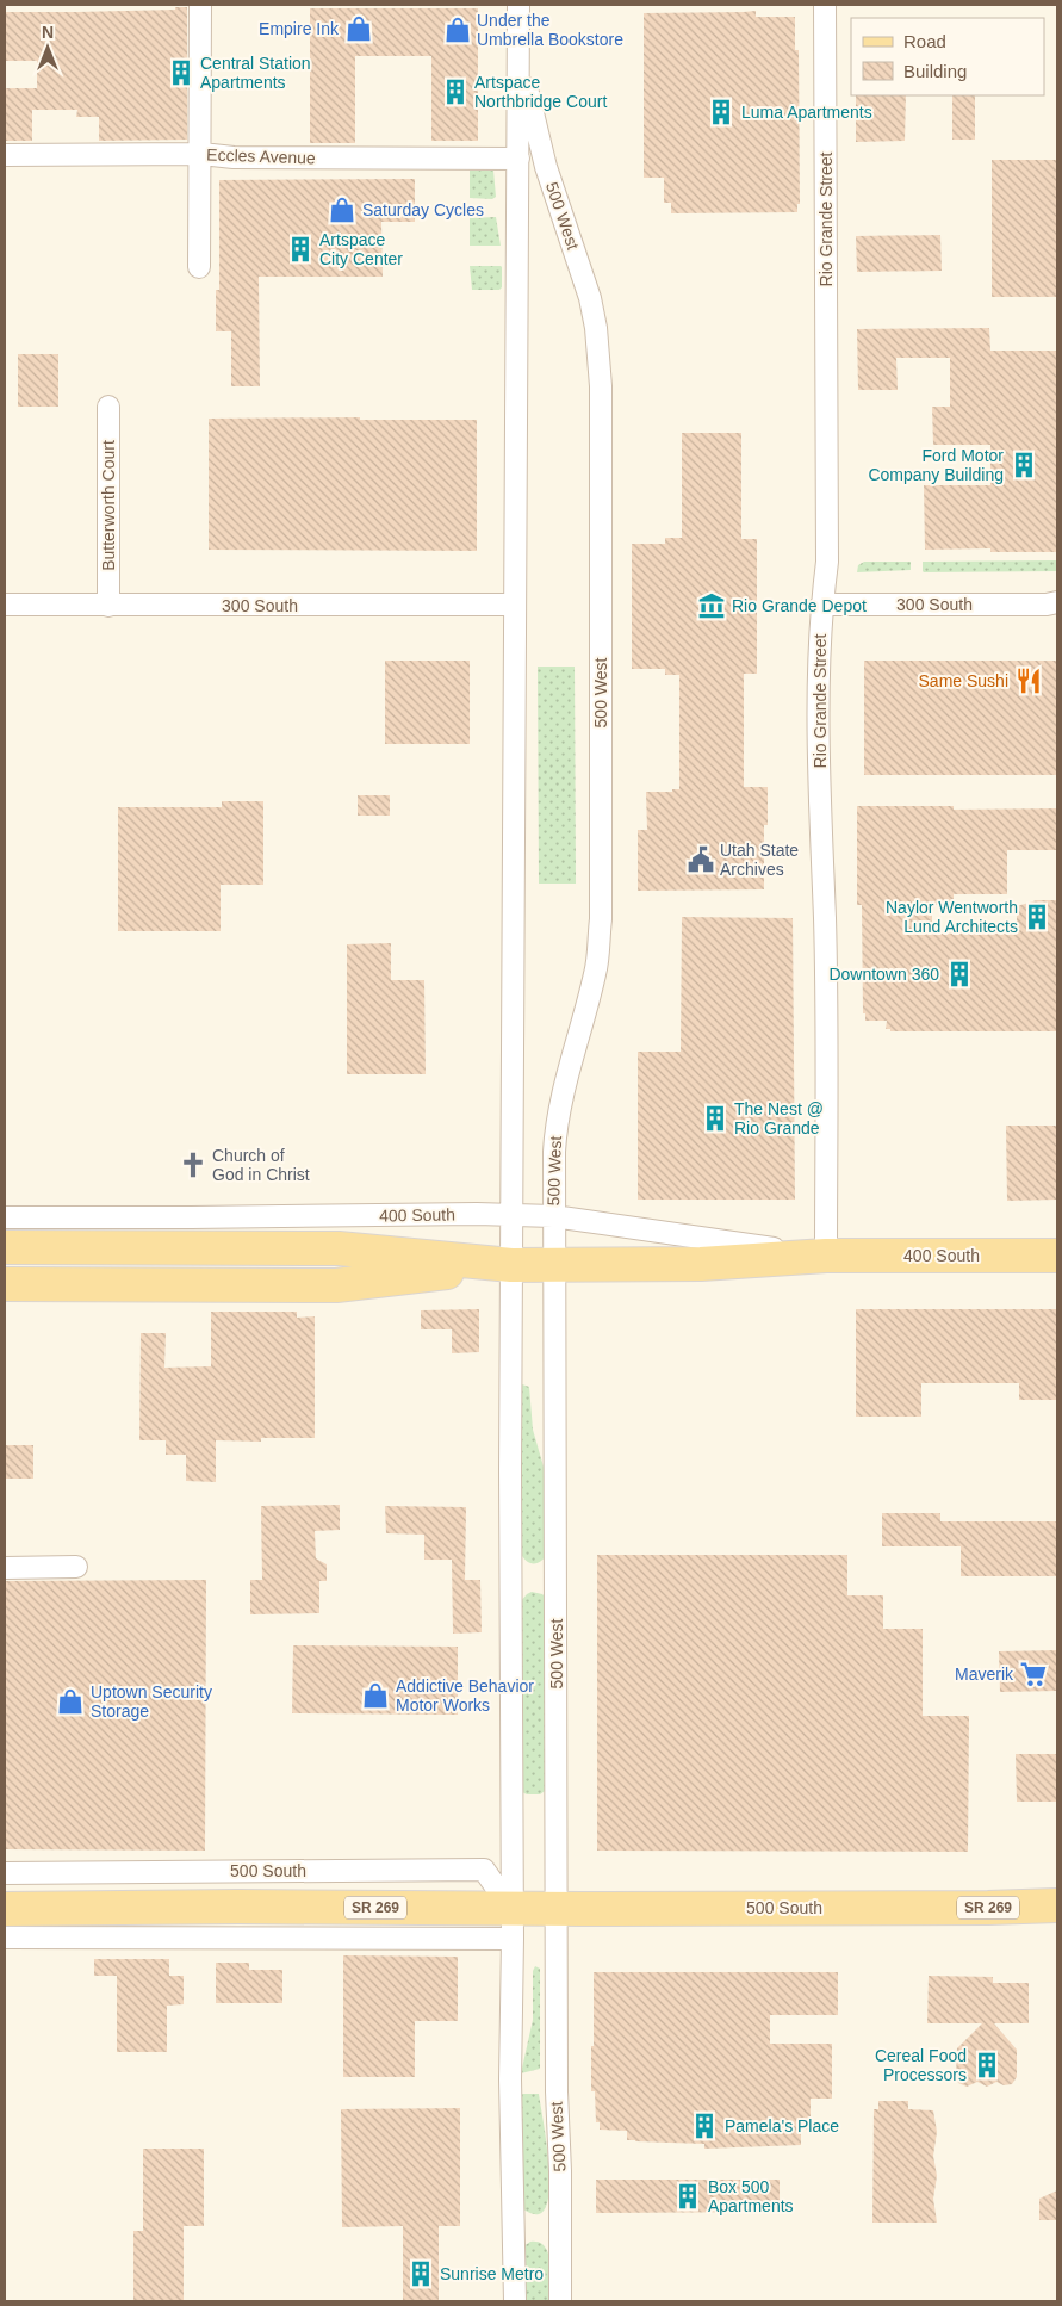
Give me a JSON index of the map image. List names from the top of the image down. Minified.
{"streets":{"main road":["400 South","500 South","SR 269"],"street":["Eccles Avenue","500 West","Rio Grande Street","Butterworth Court","300 South"]},"crossings":[["Eccles Avenue","500 West"],["500 West","300 South"],["500 West","400 South"],["500 West","500 South"],["Rio Grande Street","300 South"],["Rio Grande Street","400 South"],["Butterworth Court","300 South"]],"places":{"shop":["Empire Ink","Under the Umbrella Bookstore","Saturday Cycles","Addictive Behavior Motor Works","Uptown Security Storage"],"building":["Central Station Apartments","Artspace Northbridge Court","Luma Apartments","Artspace City Center","Ford Motor Company Building","Naylor Wentworth Lund Architects","Downtown 360","The Nest @ Rio Grande","Cereal Food Processors","Pamela's Place","Box 500 Apartments","Sunrise Metro"],"museum":["Rio Grande Depot"],"restaurant":["Same Sushi"],"public building":["Utah State Archives"],"church":["Church of God in Christ"],"supermarket":["Maverik"]},"legend":["Road","Building"],"north":"top"}
